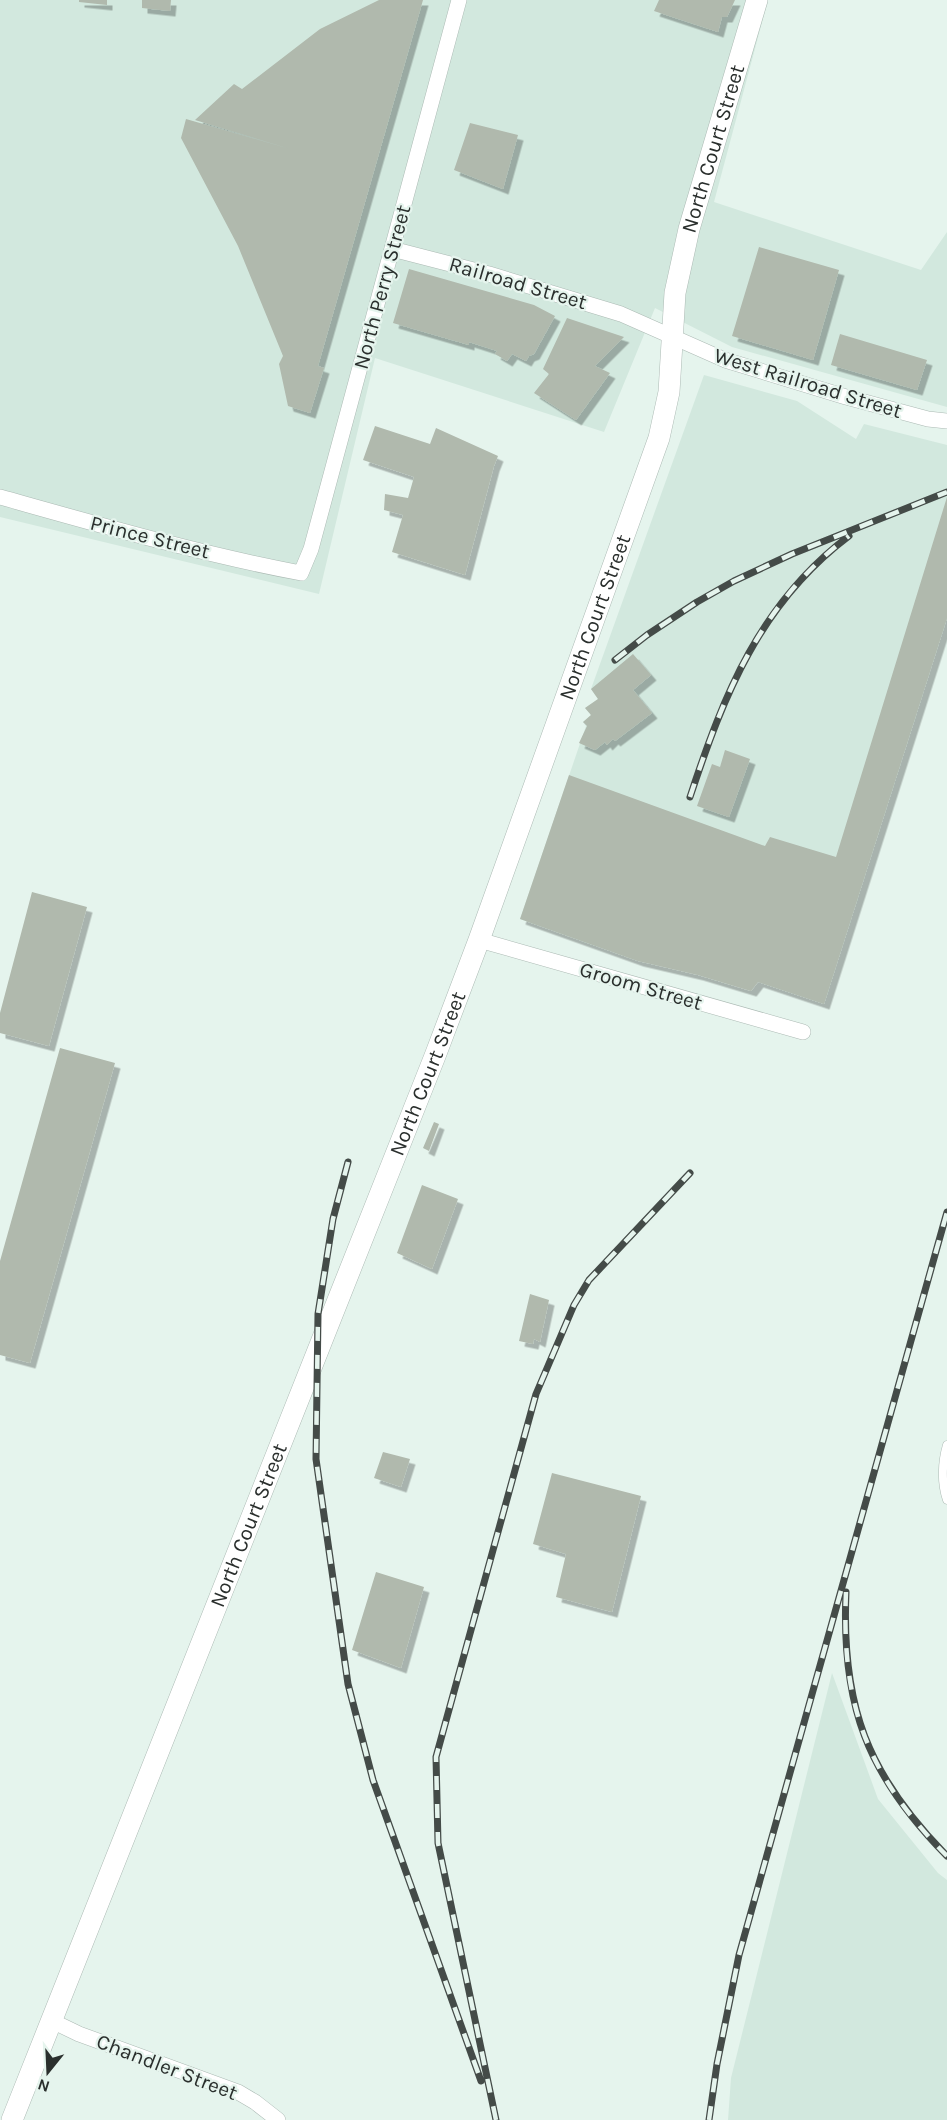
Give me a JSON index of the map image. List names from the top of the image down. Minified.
{"streets":{"main road":["North Court Street"],"street":["Railroad Street","North Perry Street","West Railroad Street","Prince Street","Groom Street","Chandler Street"]},"crossings":[["North Court Street","Railroad Street"],["North Court Street","West Railroad Street"],["North Court Street","Groom Street"],["North Court Street","Chandler Street"],["Railroad Street","North Perry Street"],["Railroad Street","West Railroad Street"],["North Perry Street","Prince Street"]],"north":"bottom"}
